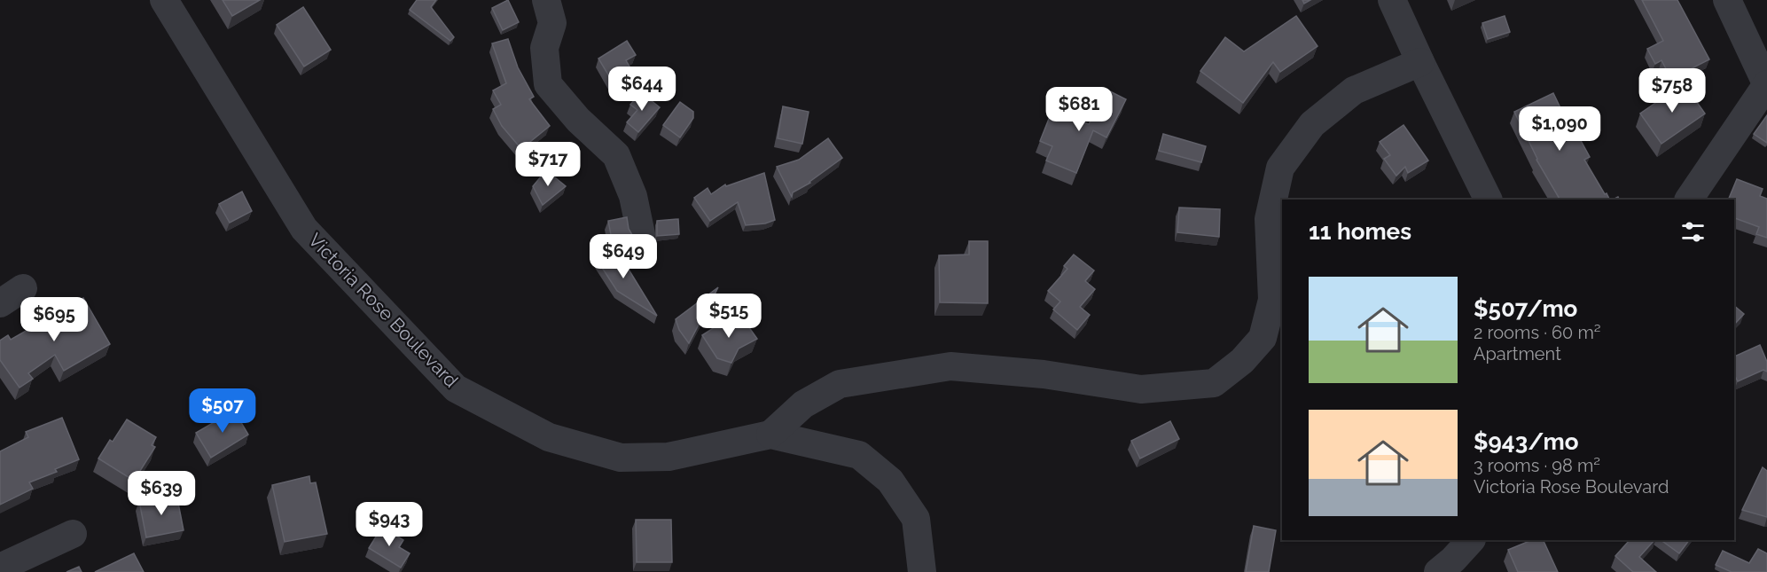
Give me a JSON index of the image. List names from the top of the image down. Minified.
{"streets":{"street":["Victoria Rose Boulevard"]},"page":{"price":["$644","$758","$681","$1,090","$717","$649","$515","$695","$507","$639","$943"],"heading":"11 homes","list":[{"name":"$507/mo","note":"2 rooms · 60 m² · Apartment"},{"name":"$943/mo","note":"3 rooms · 98 m² · Victoria Rose Boulevard"}]}}
